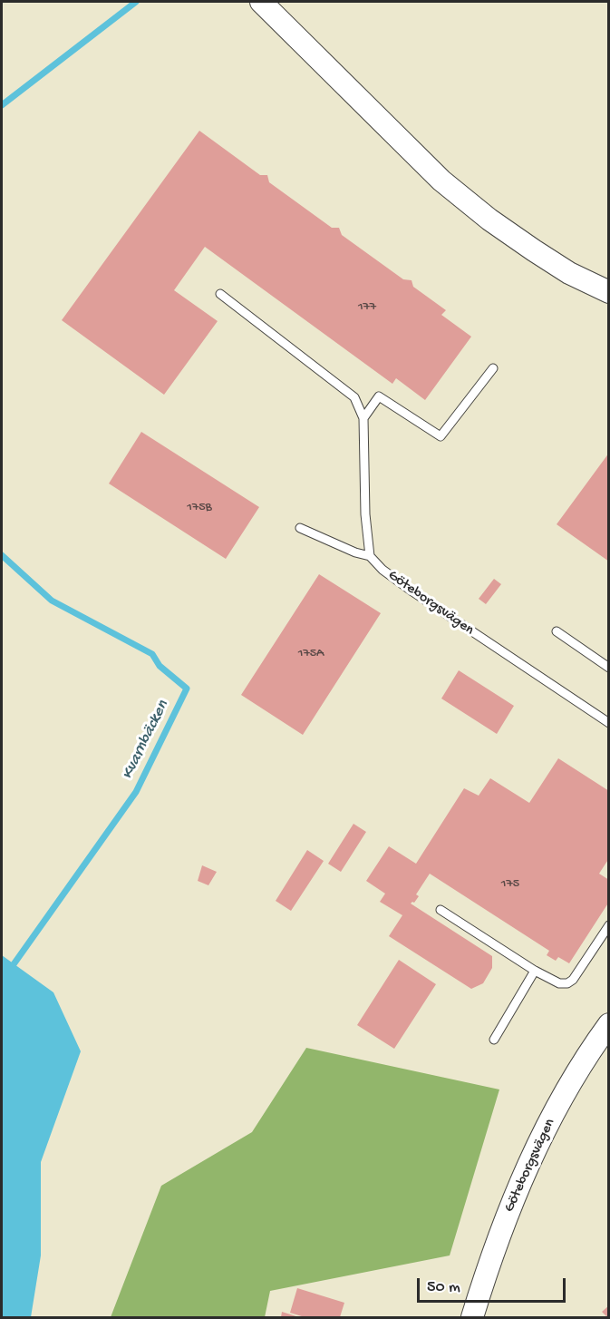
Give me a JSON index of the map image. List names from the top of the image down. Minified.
{"streets":{"street":["Göteborgsvägen"]},"water":["Kvarnbäcken"],"house_numbers":["177","175B","175A","175"],"scale_bar":"50 m"}
